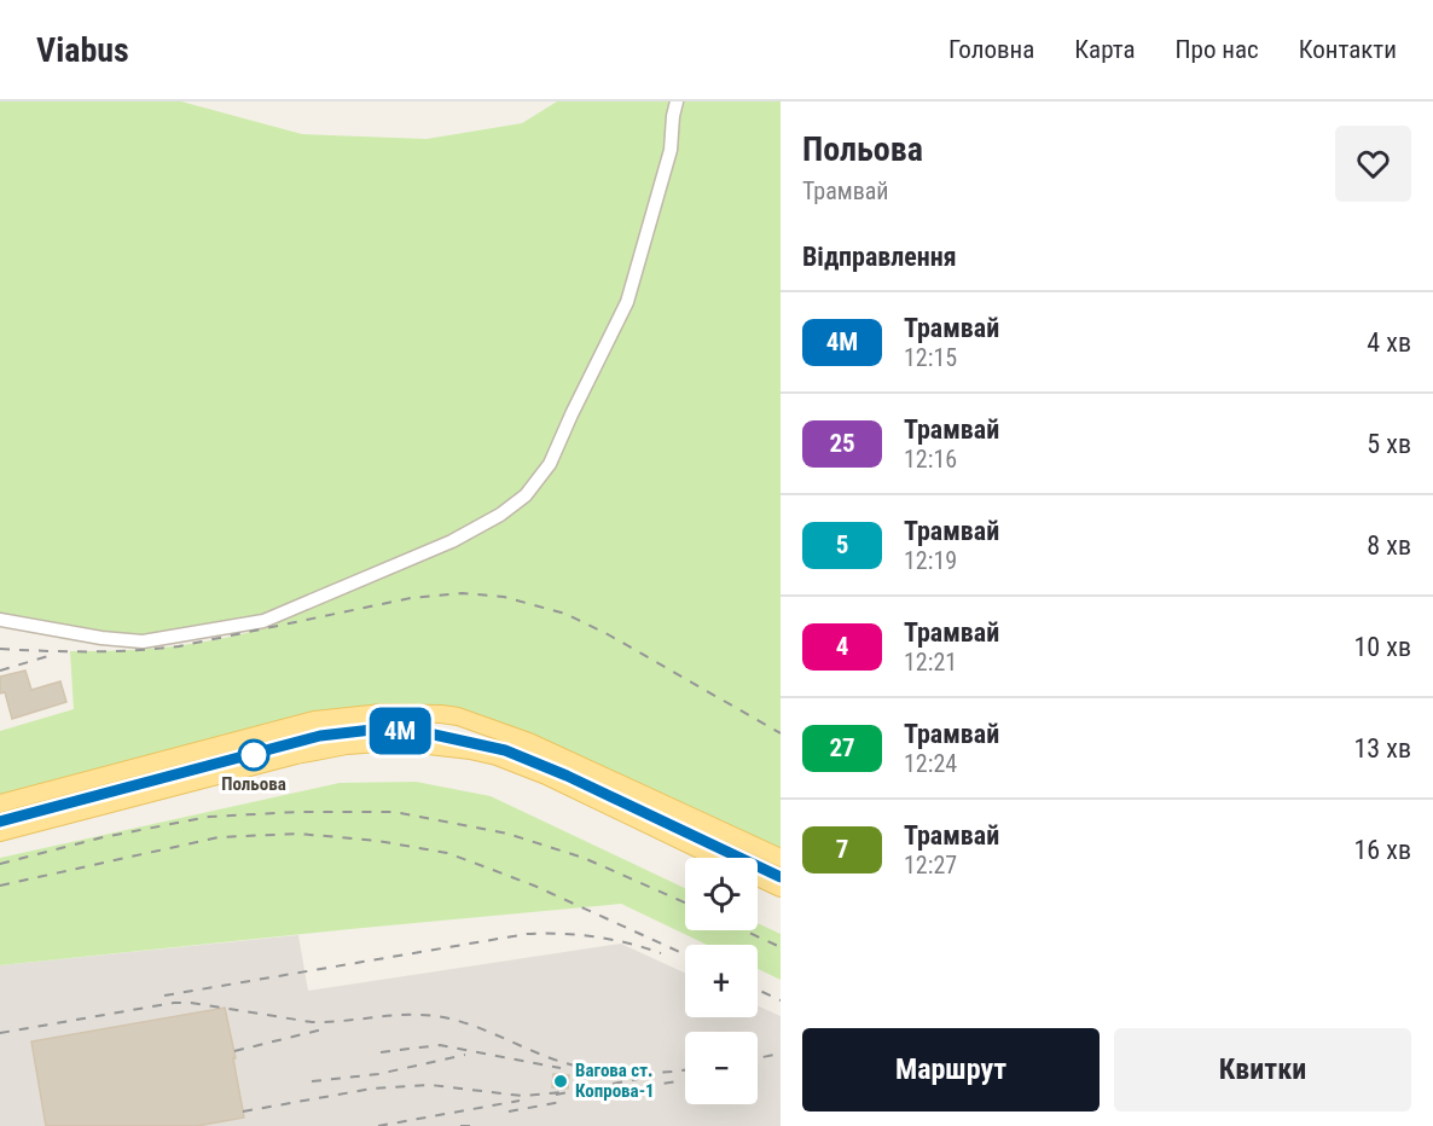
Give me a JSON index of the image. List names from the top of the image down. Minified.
{"places":["Польова","Вагова ст. Копрова-1"],"lines":["tram line 4М"],"page":{"header":"Viabus","nav":["Головна","Карта","Про нас","Контакти"],"on_map":"4М","heading":[["Польова","Трамвай"],"Відправлення"],"list":[{"mark":"4М","name":"Трамвай","note":"12:15","value":"4 хв"},{"mark":"25","name":"Трамвай","note":"12:16","value":"5 хв"},{"mark":"5","name":"Трамвай","note":"12:19","value":"8 хв"},{"mark":"4","name":"Трамвай","note":"12:21","value":"10 хв"},{"mark":"27","name":"Трамвай","note":"12:24","value":"13 хв"},{"mark":"7","name":"Трамвай","note":"12:27","value":"16 хв"}],"map_buttons":["+","−"],"buttons":["Маршрут","Квитки"]}}
